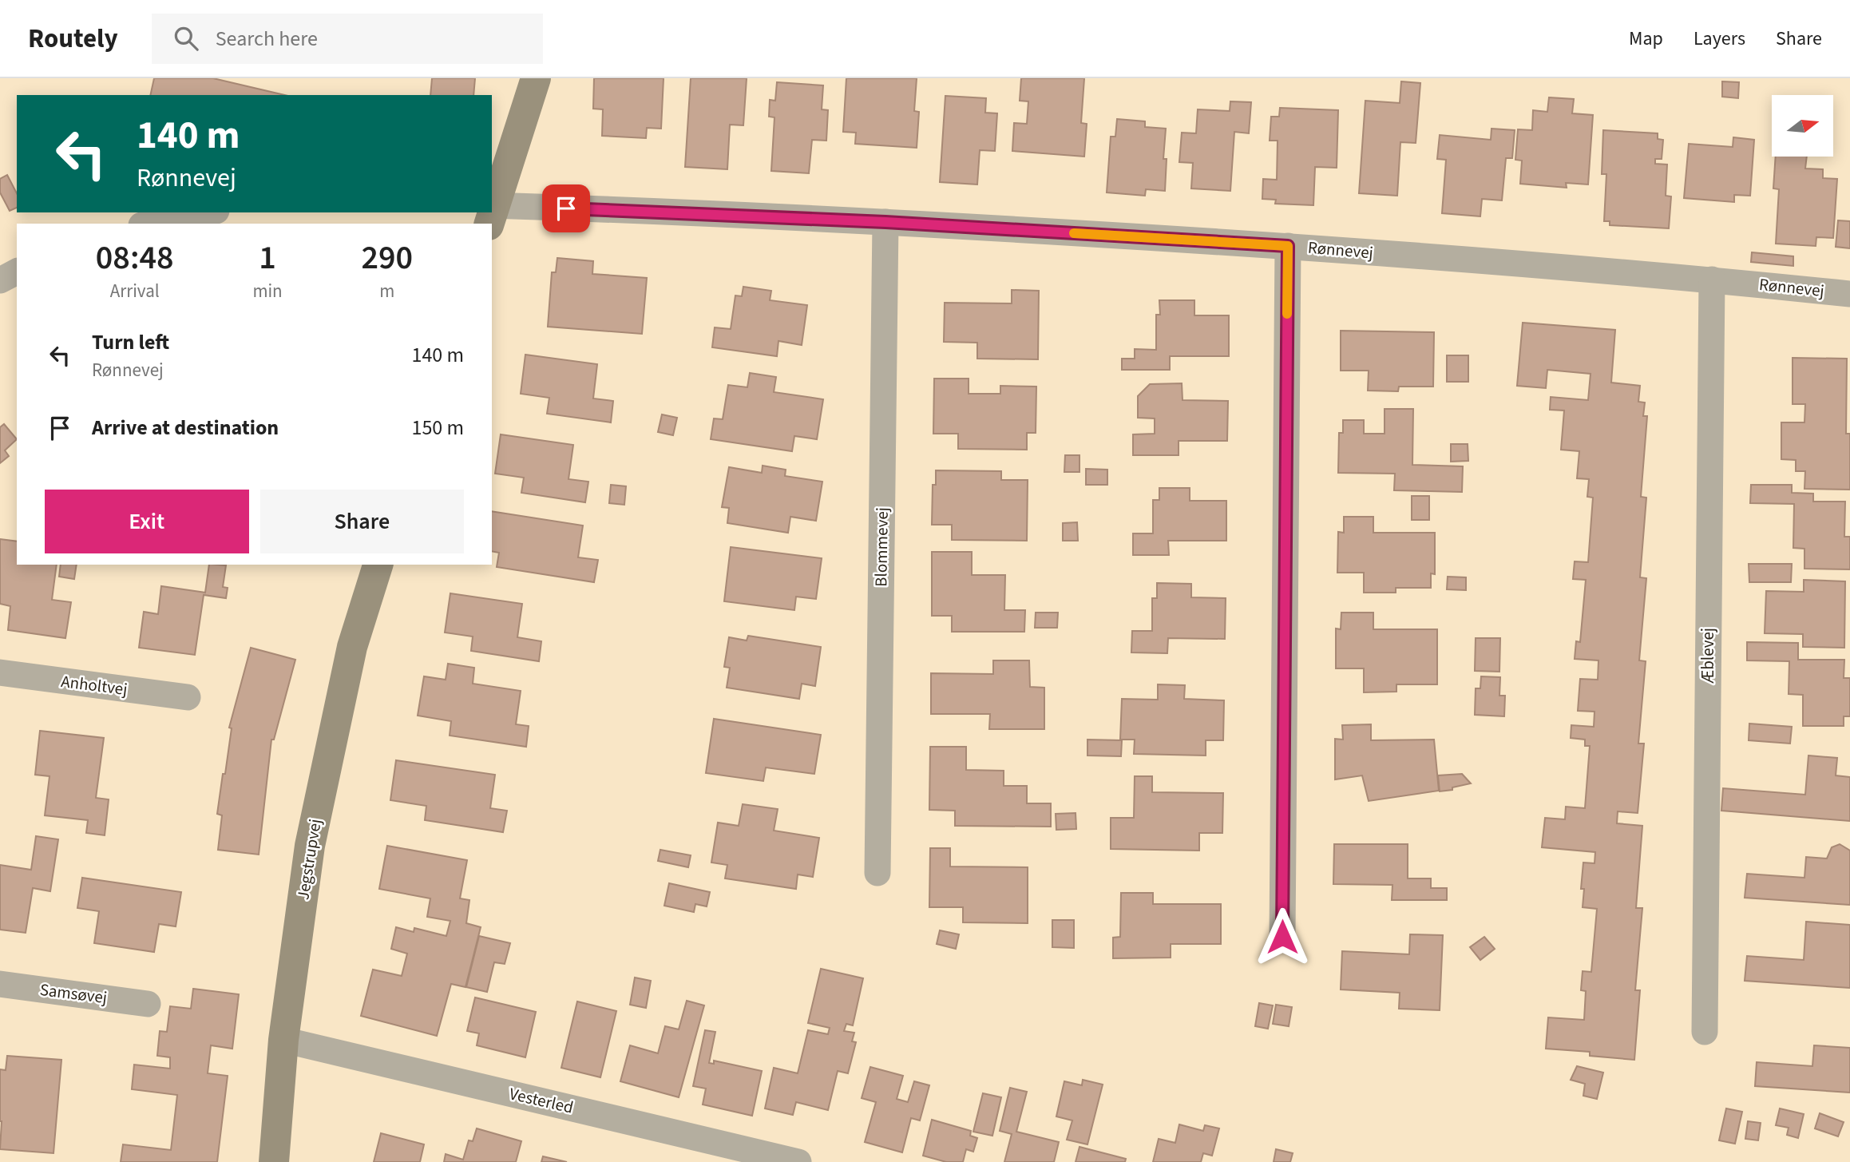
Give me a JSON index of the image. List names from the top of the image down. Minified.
{"streets":{"street":["Rønnevej","Blommevej","Æblevej","Anholtvej","Jegstrupvej","Samsøvej","Vesterled"]},"crossings":[["Rønnevej","Blommevej"],["Rønnevej","Æblevej"],["Jegstrupvej","Vesterled"]],"north":"right","page":{"header":"Routely","search":"Search here","nav":["Map","Layers","Share"],"turn":["140 m","Rønnevej"],"eta":["08:48","Arrival","1","min","290","m"],"list":[{"name":"Turn left","note":"Rønnevej","value":"140 m"},{"name":"Arrive at destination","value":"150 m"}],"buttons":["Exit","Share"]}}
